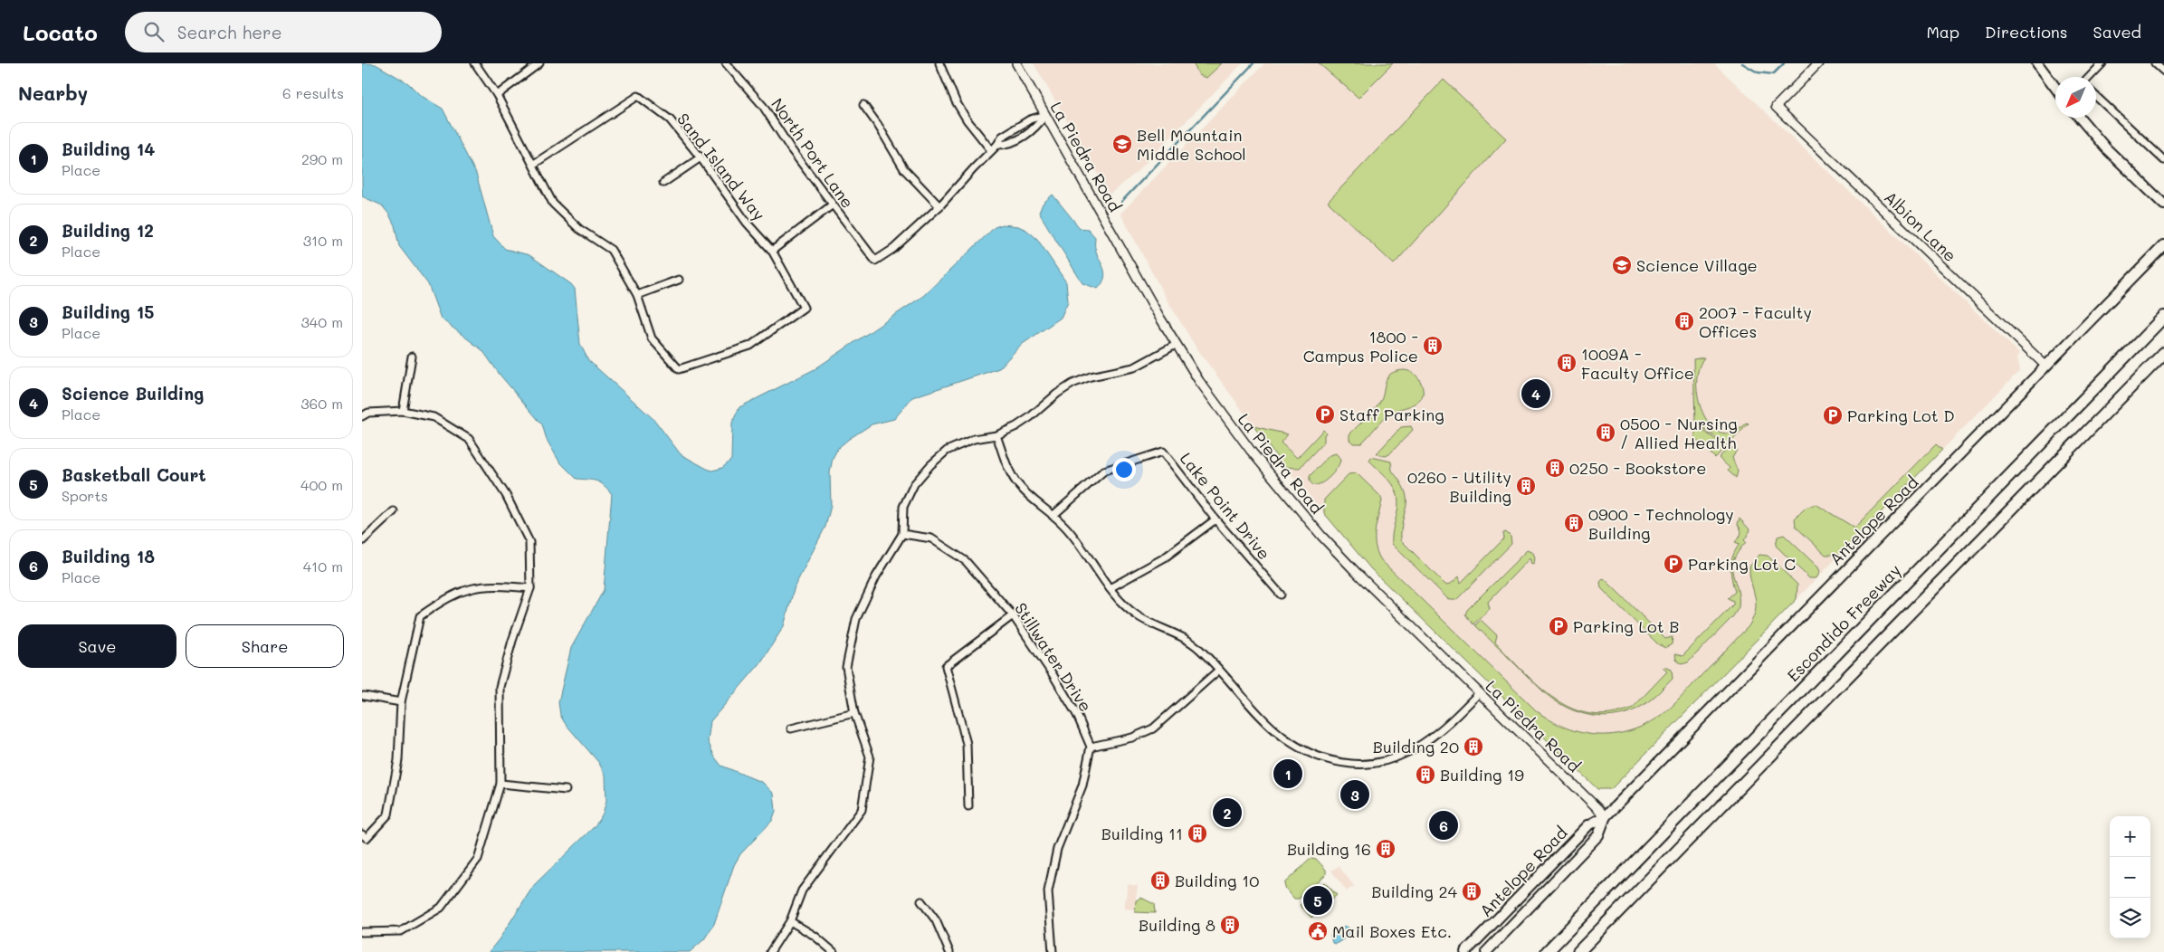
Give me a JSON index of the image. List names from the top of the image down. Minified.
{"streets":{"highway":["Escondido Freeway"],"main road":["Antelope Road"],"street":["North Port Lane","La Piedra Road","Sand Island Way","Albion Lane","Lake Point Drive","Stillwater Drive"]},"crossings":[["La Piedra Road","Antelope Road"],["Albion Lane","Antelope Road"]],"places":{"school or university":["Bell Mountain Middle School","Science Village"],"building":["2007 - Faculty Offices","1800 - Campus Police","1009A - Faculty Office","0500 - Nursing / Allied Health","0250 - Bookstore","0260 - Utility Building","0900 - Technology Building","Building 20","Building 19","Building 11","Building 16","Building 10","Building 24","Building 8"],"parking":["Staff Parking","Parking Lot D","Parking Lot C","Parking Lot B"],"public building":["Mail Boxes Etc."]},"north":"bottom left","page":{"header":"Locato","search":"Search here","nav":["Map","Directions","Saved"],"heading":["Nearby","6 results"],"list":[{"mark":"1","name":"Building 14","note":"Place","value":"290 m"},{"mark":"2","name":"Building 12","note":"Place","value":"310 m"},{"mark":"3","name":"Building 15","note":"Place","value":"340 m"},{"mark":"4","name":"Science Building","note":"Place","value":"360 m"},{"mark":"5","name":"Basketball Court","note":"Sports","value":"400 m"},{"mark":"6","name":"Building 18","note":"Place","value":"410 m"}],"pins":["4","1","3","2","6","5"],"buttons":["Save","Share"],"map_buttons":["+","−"]}}
